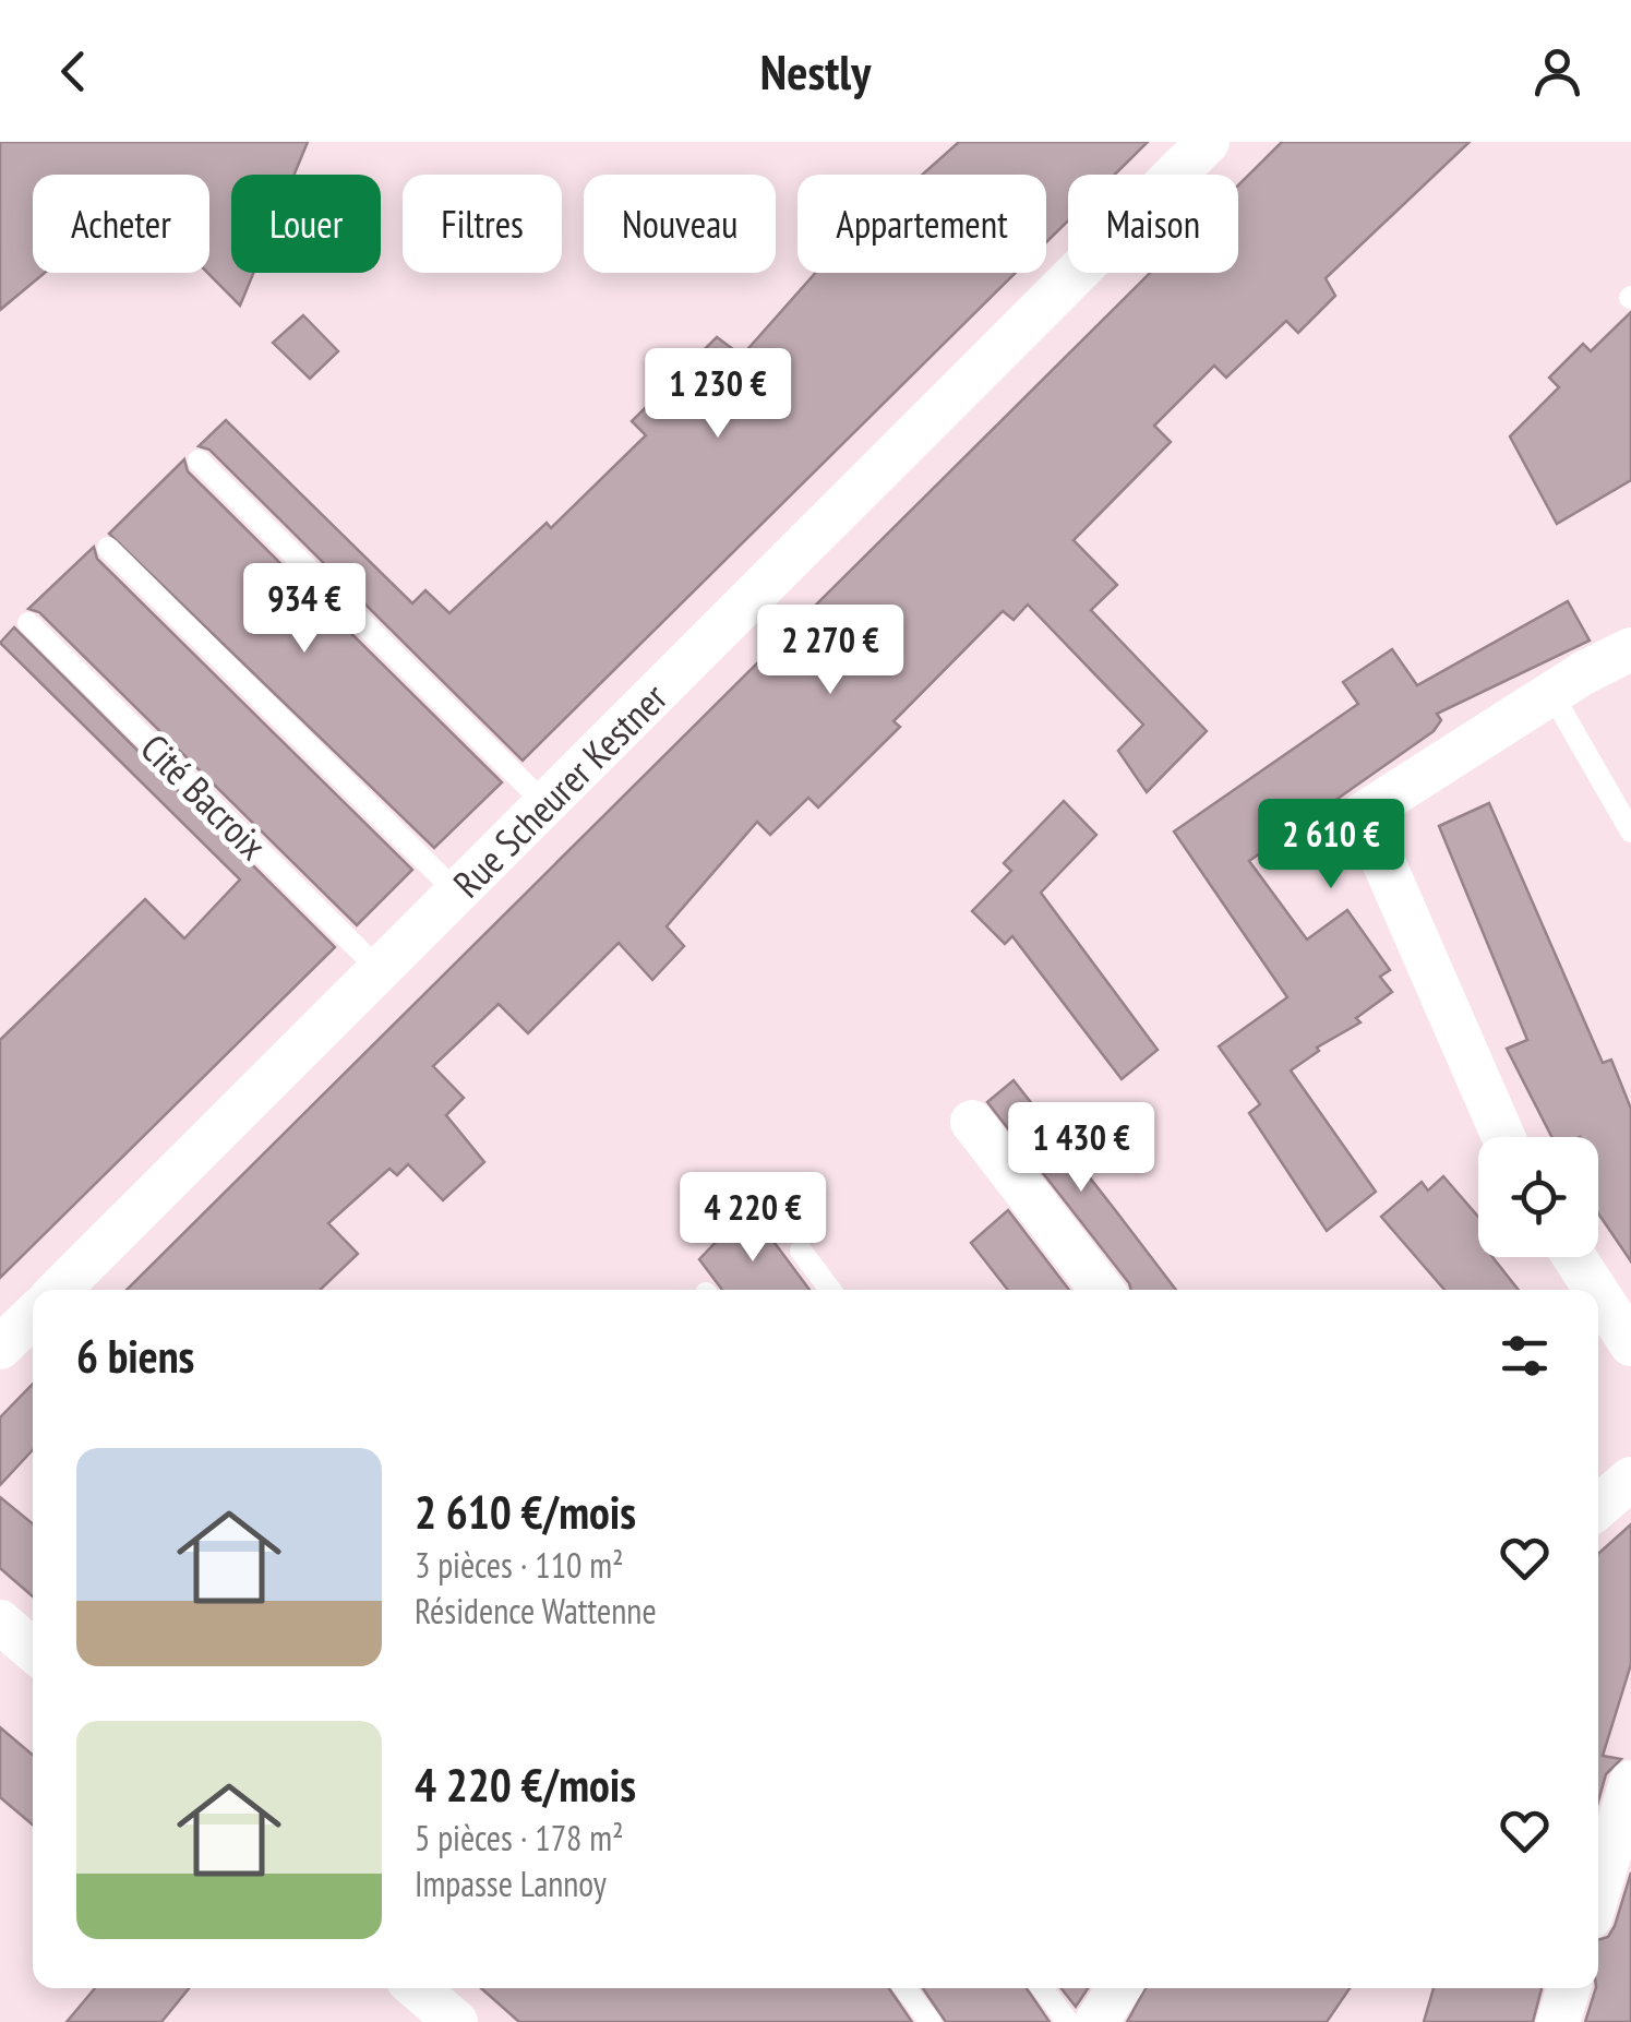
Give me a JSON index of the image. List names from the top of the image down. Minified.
{"streets":{"street":["Rue Scheurer Kestner"],"lane":["Cité Bacroix"]},"crossings":[["Rue Scheurer Kestner","Cité Bacroix"]],"page":{"header":"Nestly","chip":["Acheter","Louer","Filtres","Nouveau","Appartement","Maison"],"price":["1 230 €","934 €","2 270 €","2 610 €","1 430 €","4 220 €"],"heading":"6 biens","list":[{"name":"2 610 €/mois","note":"3 pièces · 110 m² · Résidence Wattenne"},{"name":"4 220 €/mois","note":"5 pièces · 178 m² · Impasse Lannoy"}]}}
